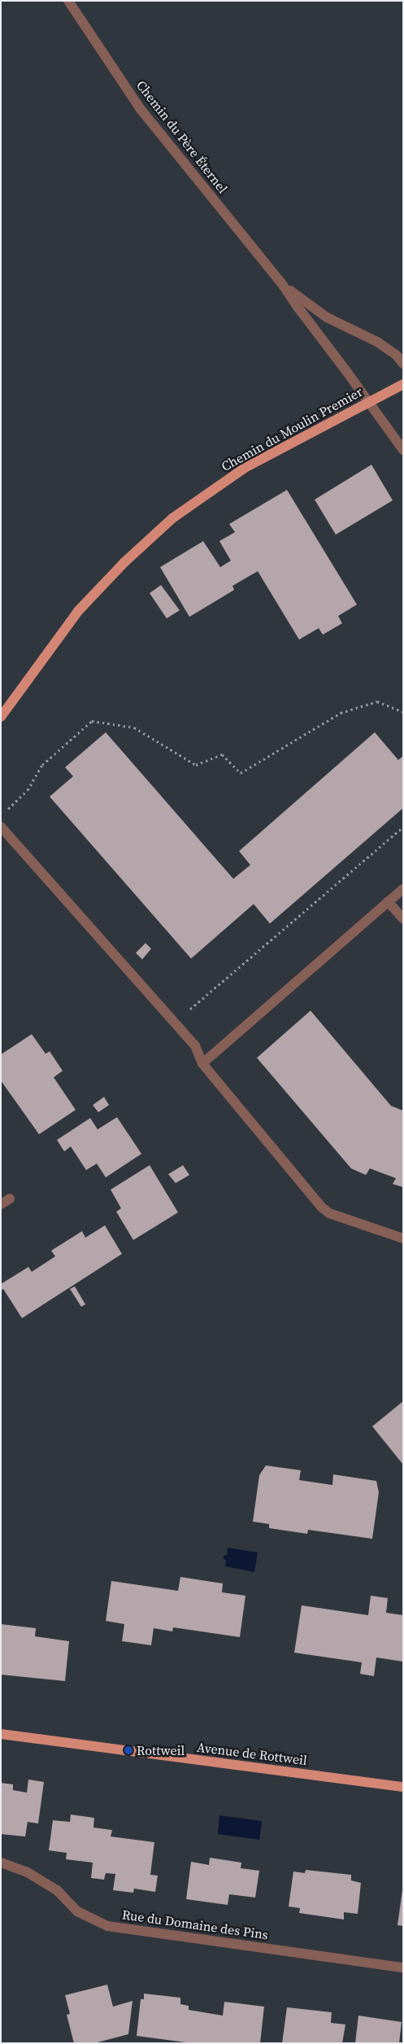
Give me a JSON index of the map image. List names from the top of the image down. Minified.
{"streets":{"main road":["Chemin du Moulin Premier","Avenue de Rottweil"],"street":["Chemin du Père Éternel","Rue du Domaine des Pins"]},"crossings":[["Chemin du Père Éternel","Chemin du Moulin Premier"]],"places":["Rottweil"]}
